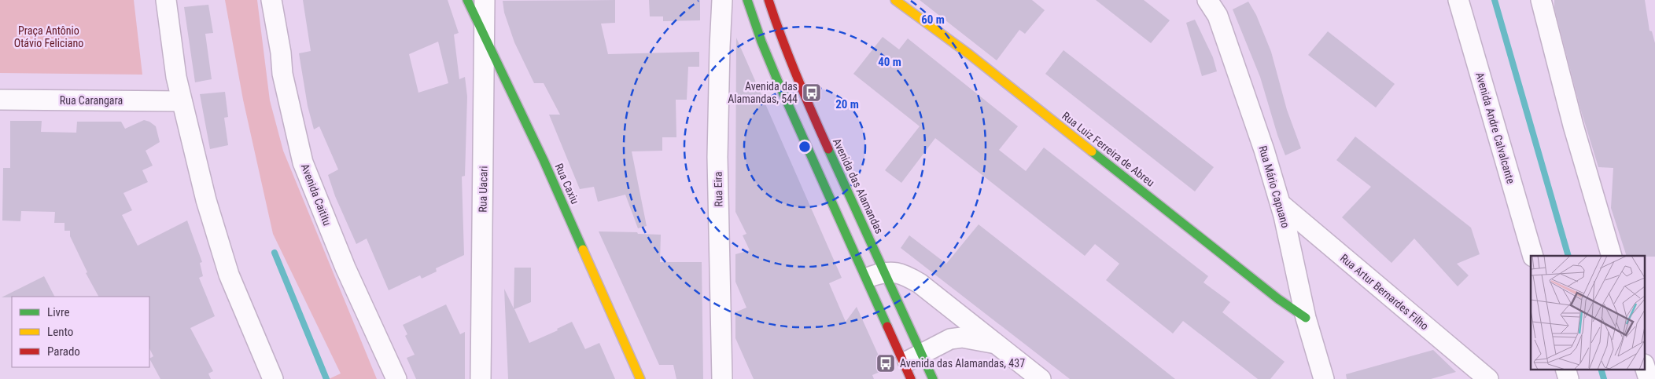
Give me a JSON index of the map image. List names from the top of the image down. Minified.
{"streets":{"street":["Rua Carangara","Avenida Andre Calvalcante","Rua Luiz Ferreira de Abreu","Rua Caxiu","Avenida das Alamandas","Rua Mário Capuano","Rua Uacari","Rua Eira","Avenida Caititu","Rua Artur Bernardes Filho"]},"crossings":[["Rua Luiz Ferreira de Abreu","Rua Mário Capuano"],["Rua Caxiu","Rua Uacari"],["Rua Mário Capuano","Rua Artur Bernardes Filho"]],"parks":["Praça Antônio Otávio Feliciano"],"places":{"bus stop":["Avenida das Alamandas, 544","Avenida das Alamandas, 437"]},"legend":["Livre","Lento","Parado"],"rings":["60 m","40 m","20 m"]}
